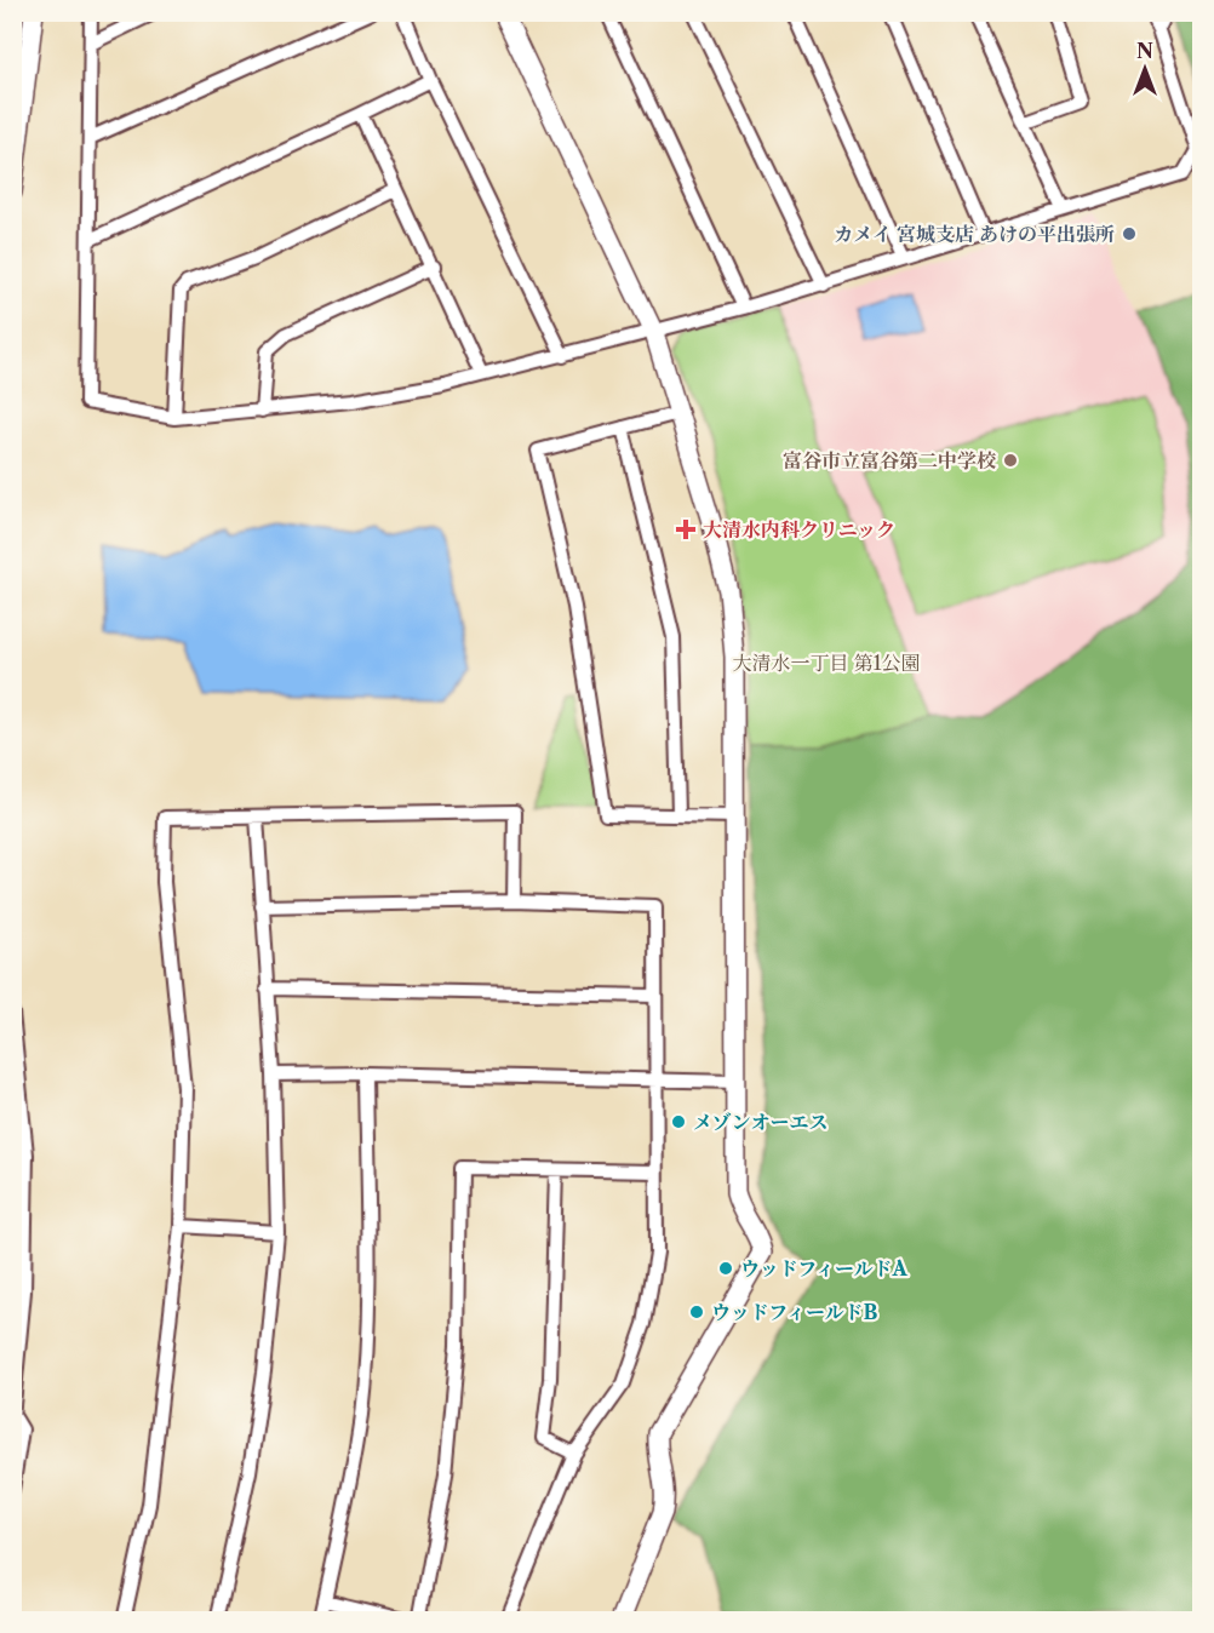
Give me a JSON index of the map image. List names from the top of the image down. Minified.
{"parks":["大清水一丁目 第1公園"],"places":{"other":["カメイ 宮城支店 あけの平出張所","富谷市立富谷第二中学校","メゾンオーエス","ウッドフィールドA","ウッドフィールドB"],"health":["大清水内科クリニック"]},"north":"top"}
